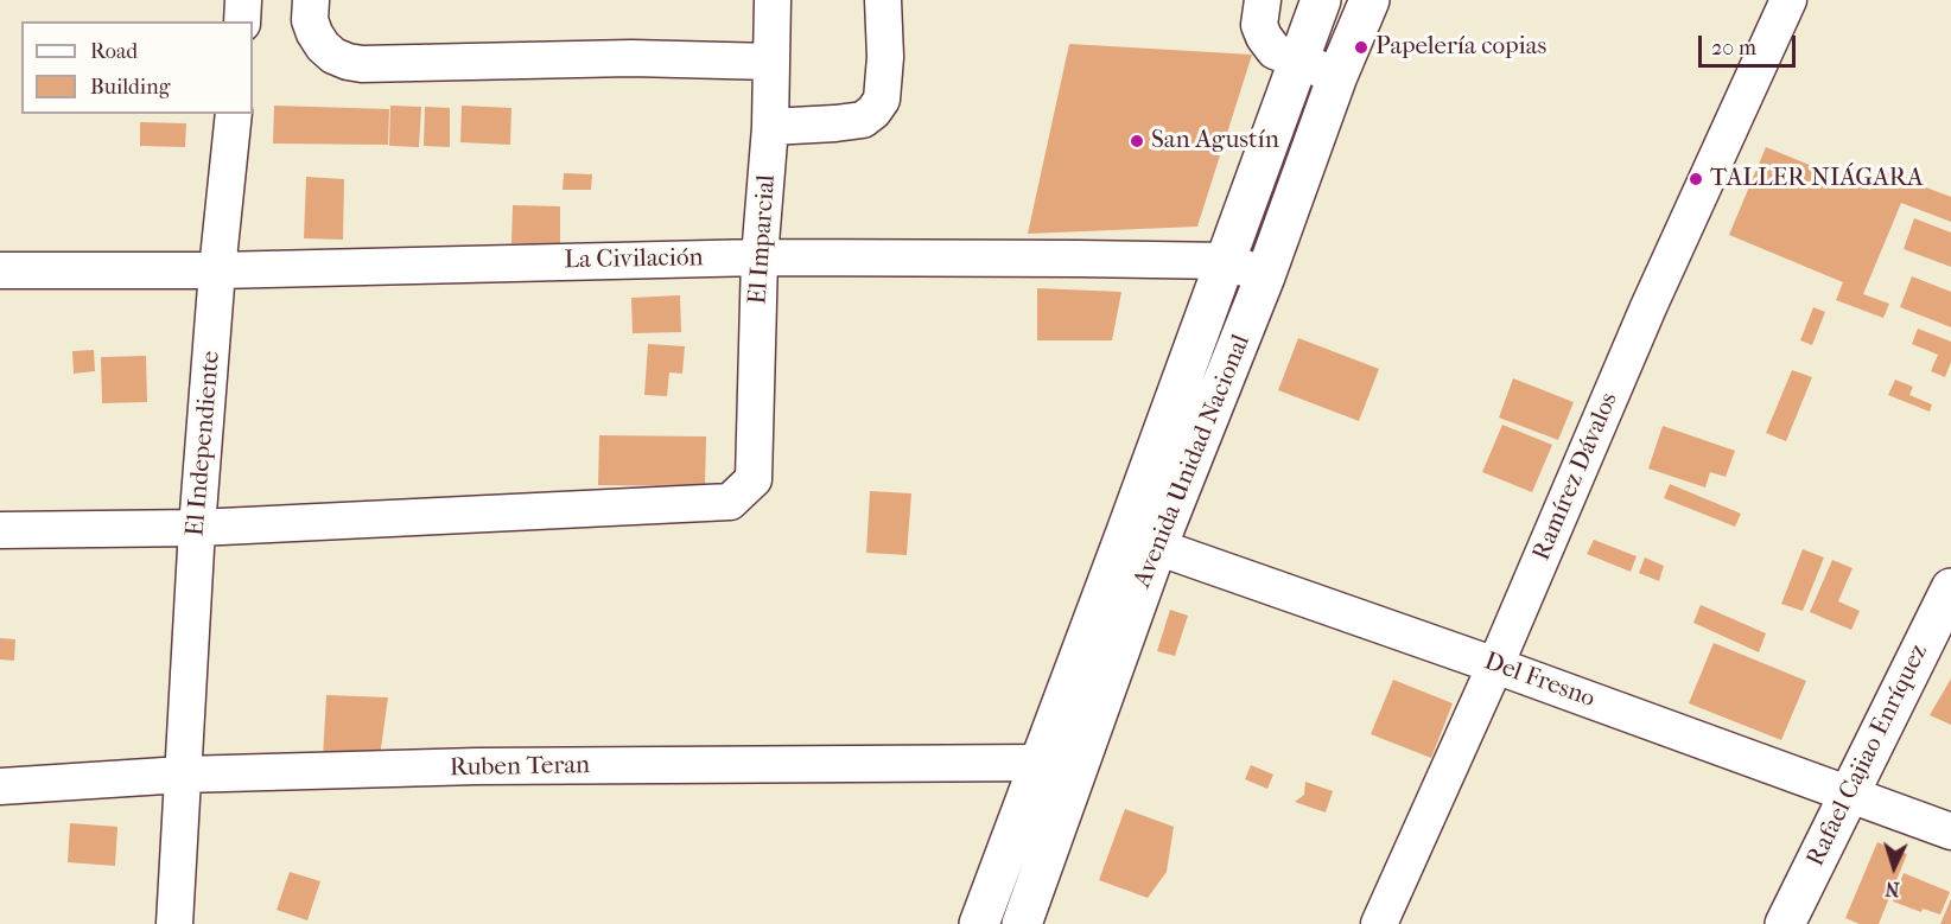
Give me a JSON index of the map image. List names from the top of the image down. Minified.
{"streets":{"main road":["Avenida Unidad Nacional","Rafael Cajiao Enríquez"],"street":["El Imparcial","La Civilación","El Independiente","Ramírez Dávalos","Del Fresno","Ruben Teran"]},"crossings":[["El Imparcial","La Civilación"],["El Imparcial","El Independiente"],["La Civilación","El Independiente"],["La Civilación","Avenida Unidad Nacional"],["El Independiente","Ruben Teran"],["Avenida Unidad Nacional","Del Fresno"],["Avenida Unidad Nacional","Ruben Teran"],["Ramírez Dávalos","Del Fresno"],["Del Fresno","Rafael Cajiao Enríquez"]],"places":["Papelería copias","San Agustín","TALLER NIÁGARA"],"legend":["Road","Building"],"scale_bar":"20 m","north":"bottom"}
